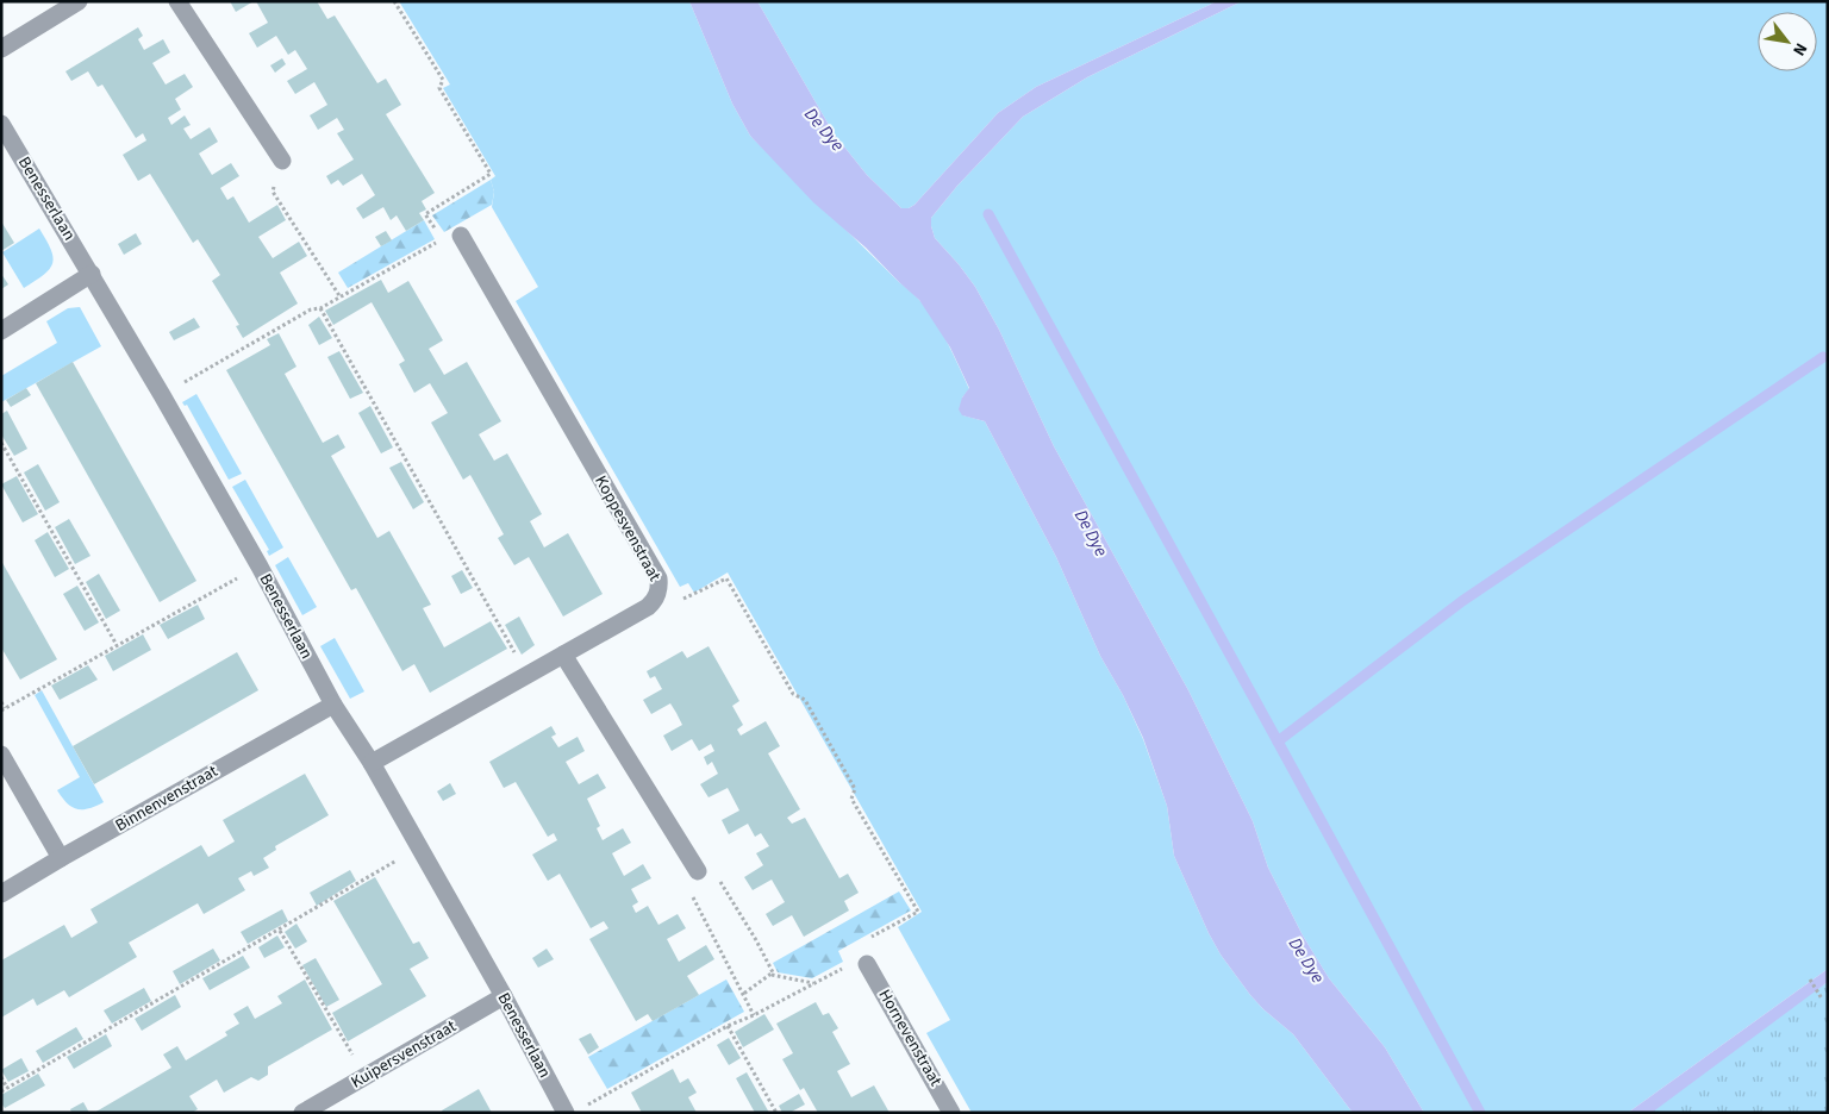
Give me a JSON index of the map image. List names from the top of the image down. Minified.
{"streets":{"street":["Benesserlaan","Koppesvenstraat","Binnenvenstraat","Hornevenstraat","Kuipersvenstraat"]},"crossings":[["Benesserlaan","Koppesvenstraat"],["Benesserlaan","Binnenvenstraat"],["Benesserlaan","Kuipersvenstraat"]],"water":["De Dye"],"north":"bottom right"}
